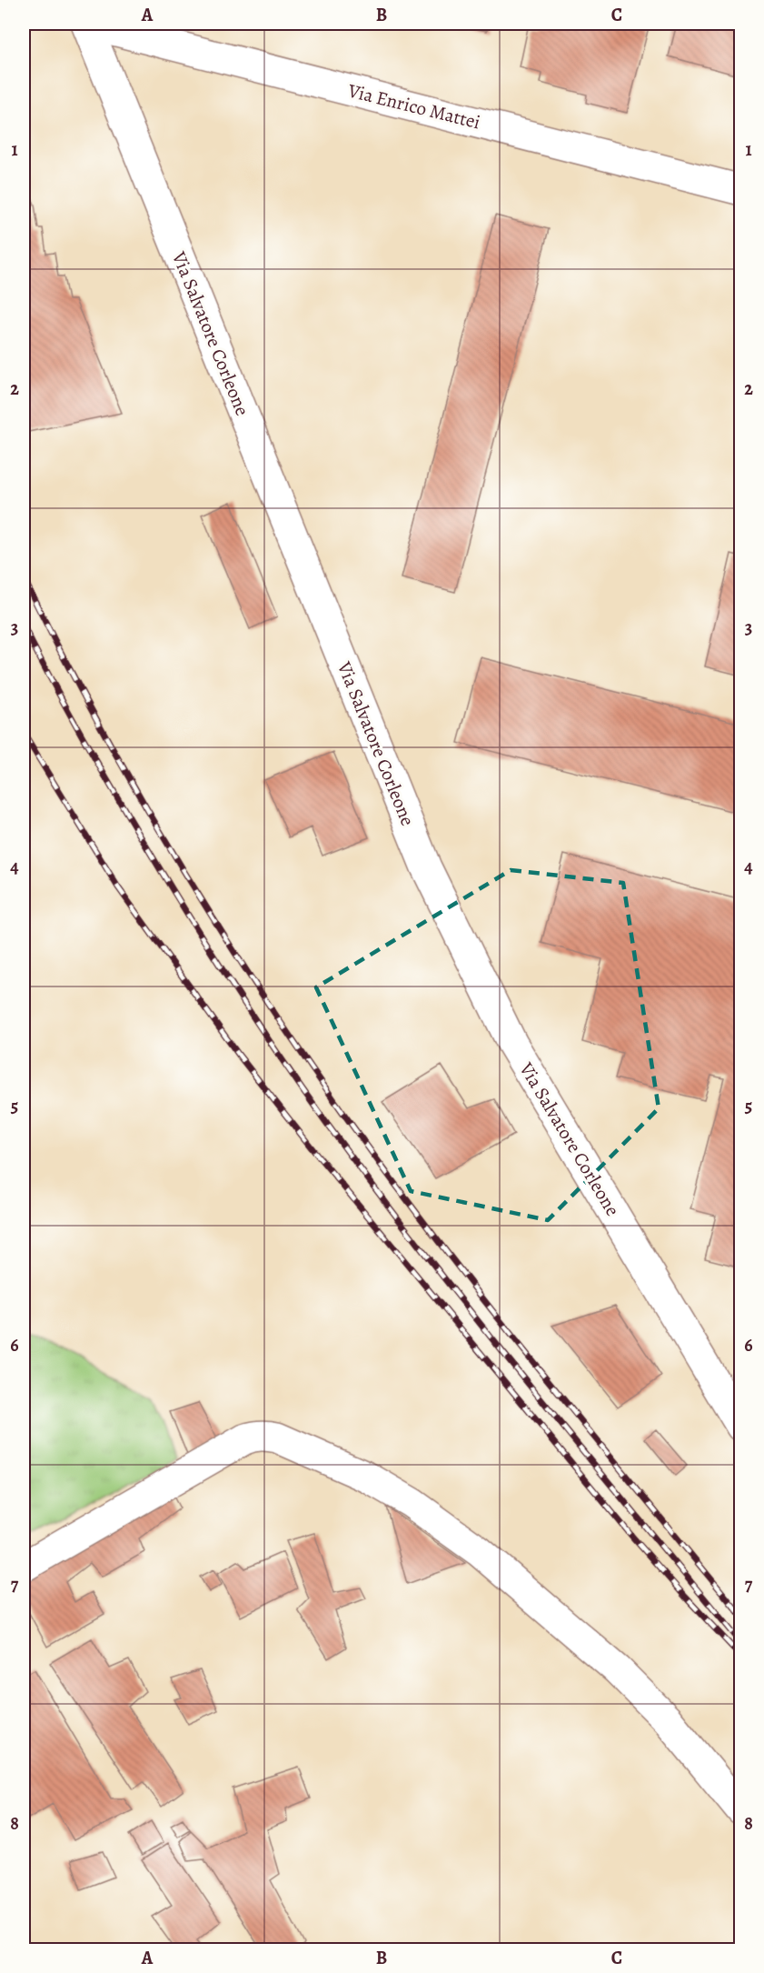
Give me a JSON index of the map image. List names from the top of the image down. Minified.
{"streets":{"street":["Via Enrico Mattei","Via Salvatore Corleone"]},"crossings":[["Via Enrico Mattei","Via Salvatore Corleone"]],"grid":{"columns":["A","B","C"],"rows":["1","2","3","4","5","6","7","8"]}}
